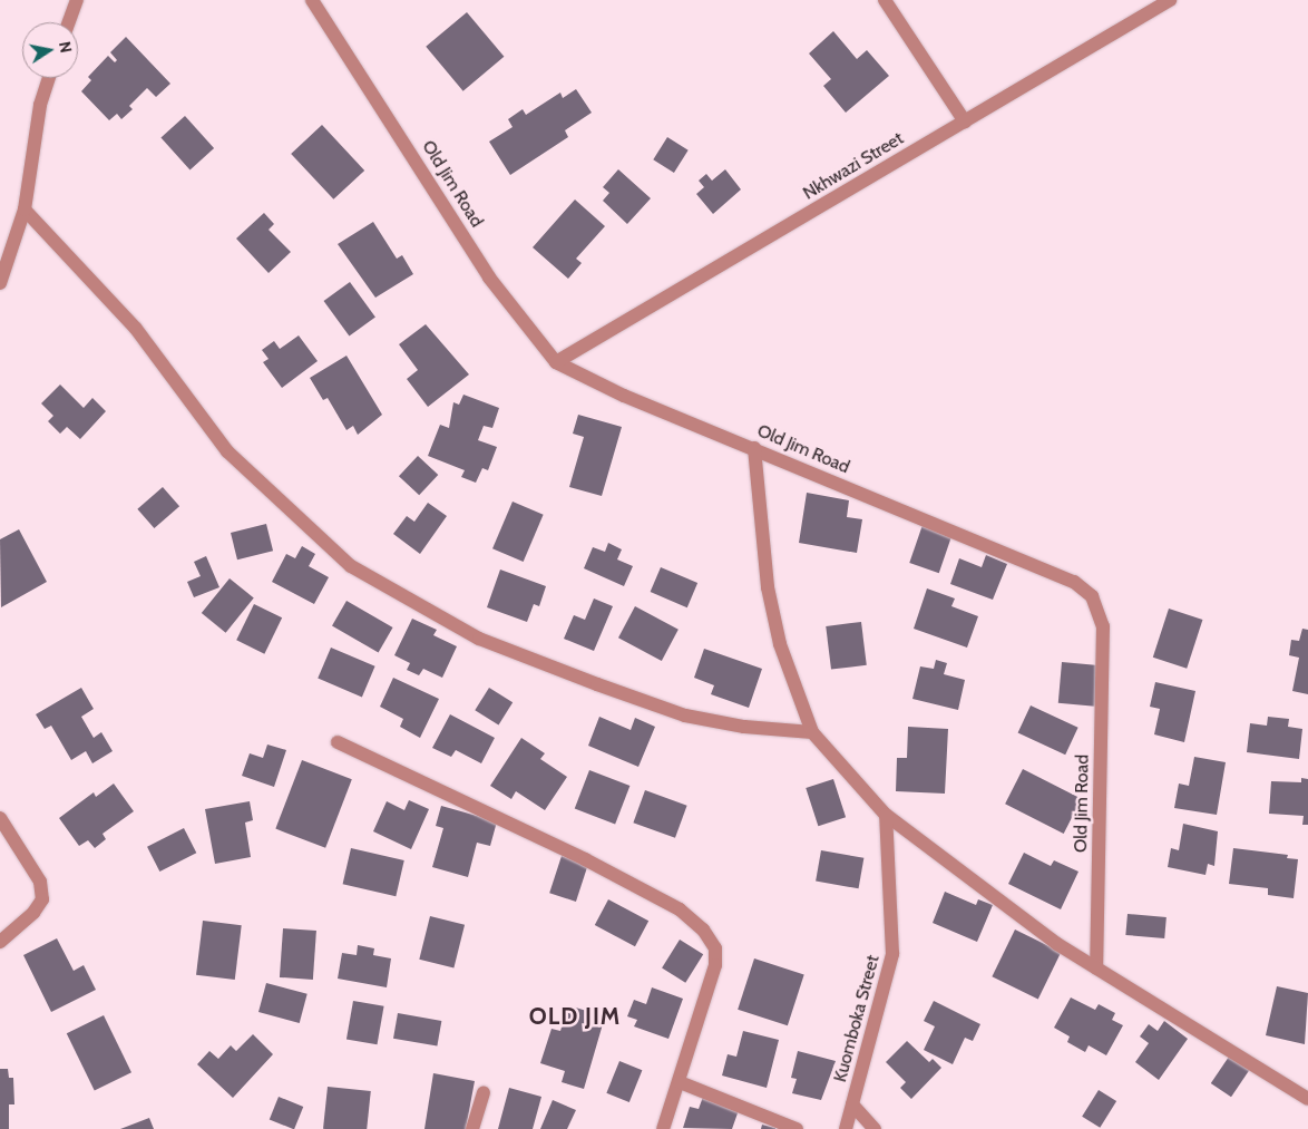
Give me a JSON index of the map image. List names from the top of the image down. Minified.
{"streets":{"street":["Nkhwazi Street","Old Jim Road","Kuomboka Street"]},"crossings":[["Nkhwazi Street","Old Jim Road"]],"districts":["OLD JIM"],"north":"right"}
